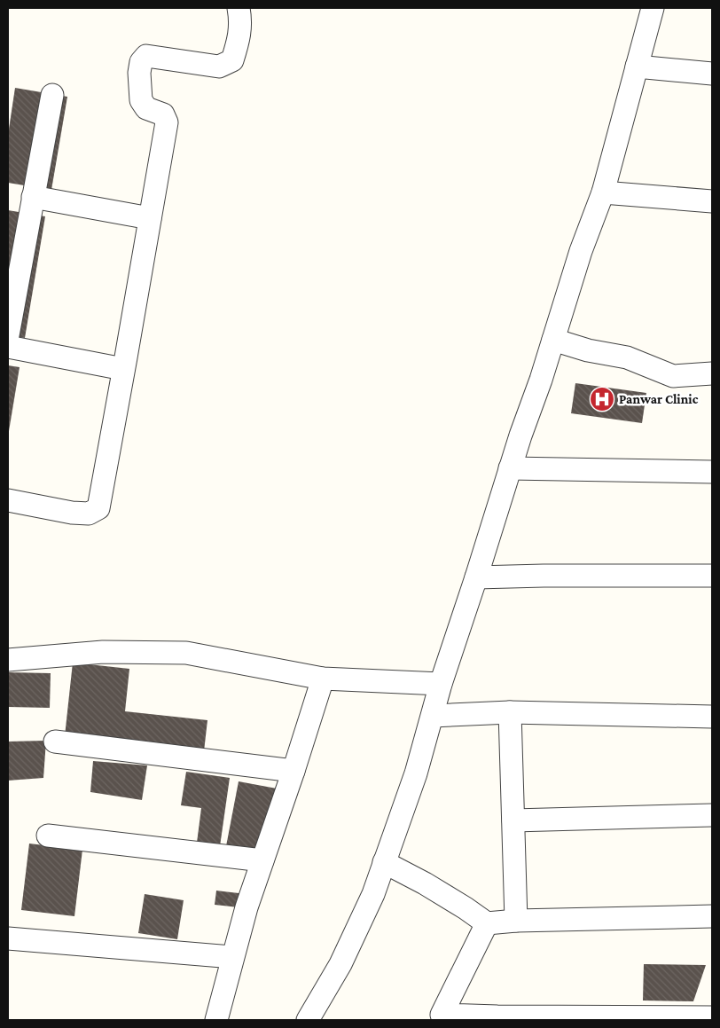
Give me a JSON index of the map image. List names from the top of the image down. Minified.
{"places":{"hospital":["Panwar Clinic"]}}
